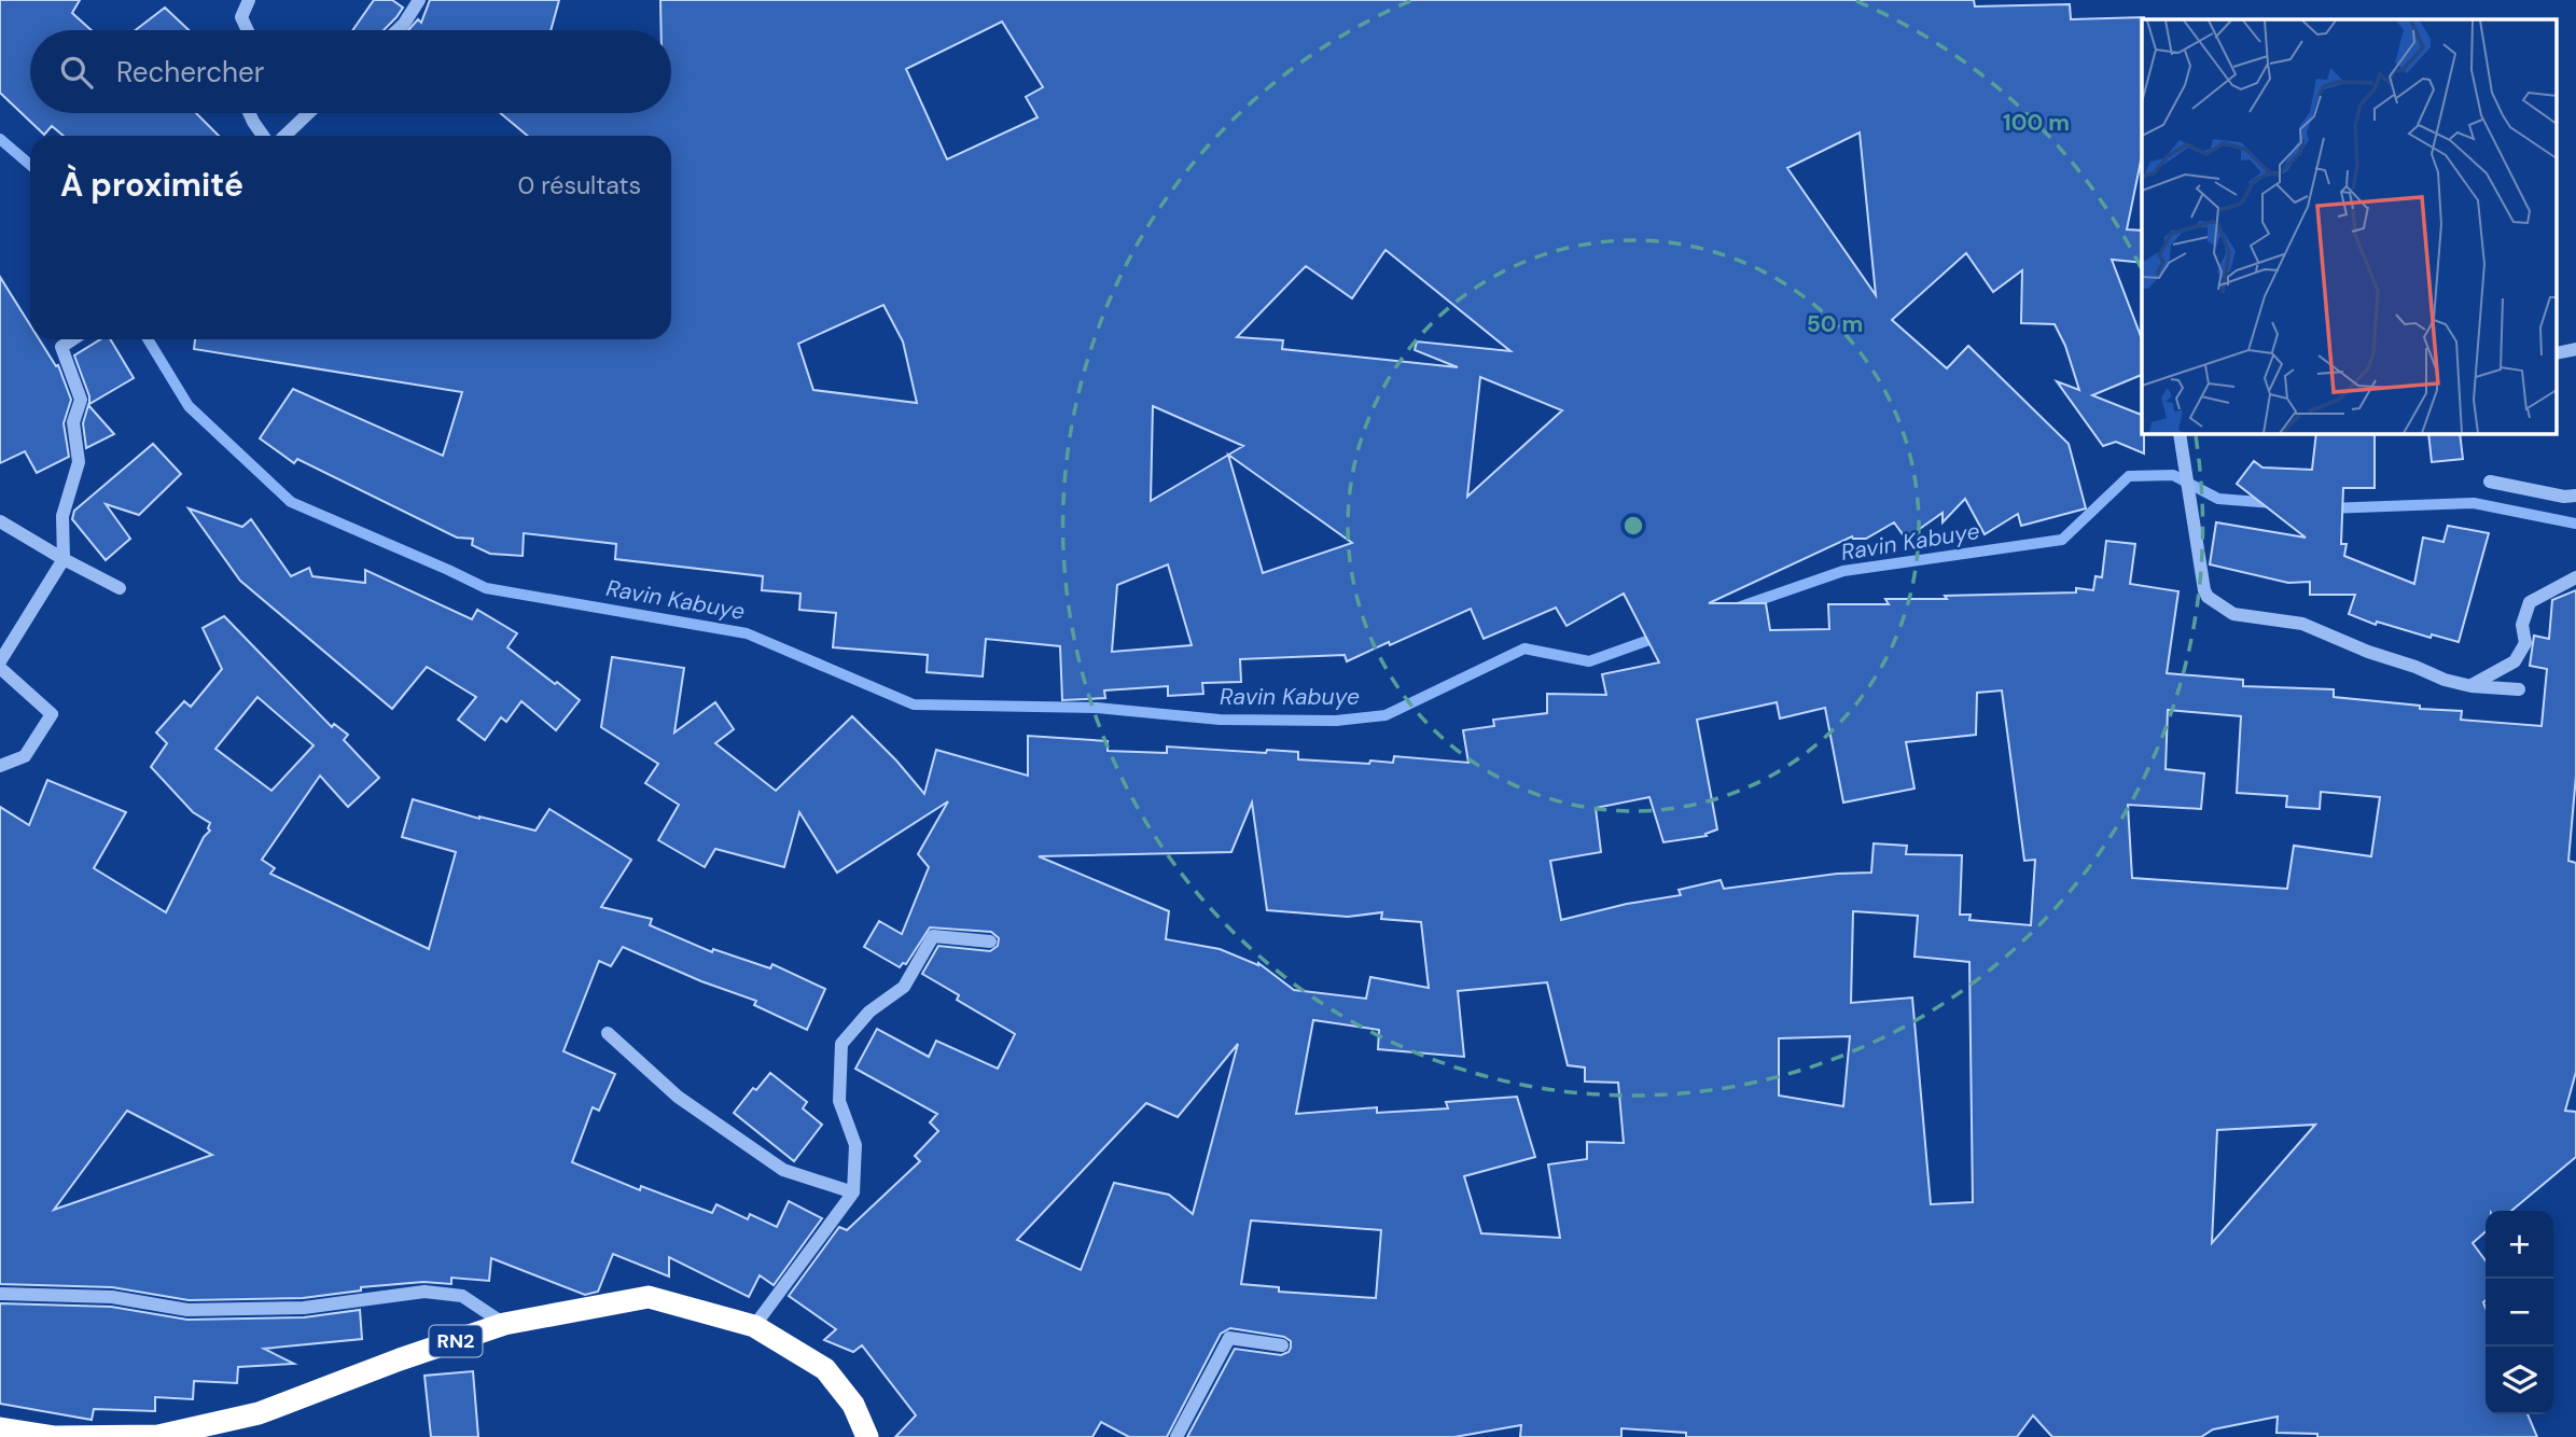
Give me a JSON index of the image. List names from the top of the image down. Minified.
{"streets":{"highway":["RN2"]},"water":["Ravin Kabuye"],"page":{"search":"Rechercher","heading":["À proximité","0 résultats"],"map_buttons":["+","−"]},"rings":["100 m","50 m"]}
